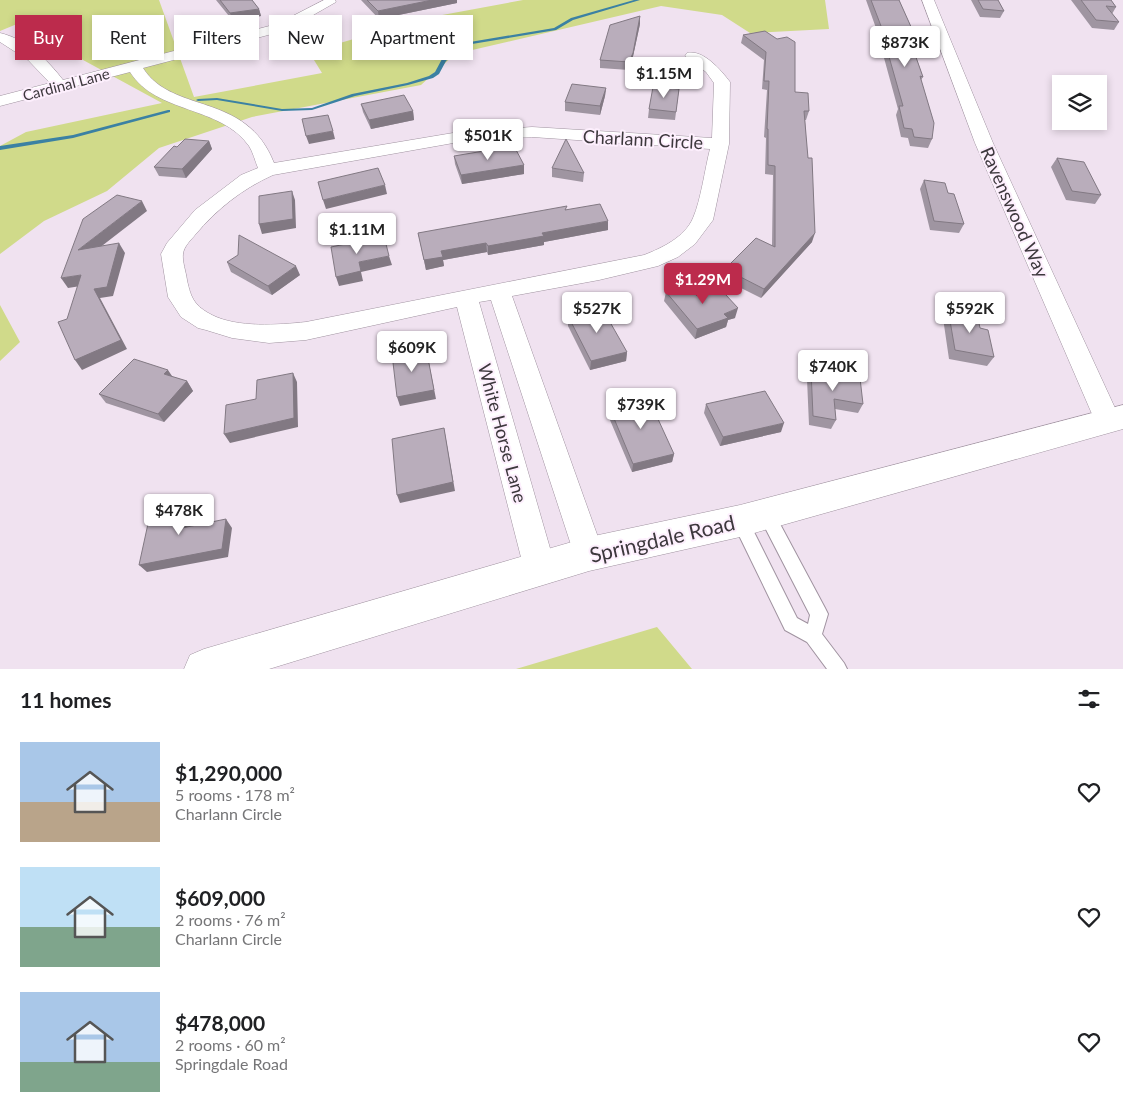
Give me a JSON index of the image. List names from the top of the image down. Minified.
{"streets":{"main road":["Springdale Road"],"street":["Cardinal Lane","Charlann Circle","Ravenswood Way","White Horse Lane"]},"crossings":[["Charlann Circle","White Horse Lane"],["Ravenswood Way","Springdale Road"],["White Horse Lane","Springdale Road"]],"page":{"chip":["Buy","Rent","Filters","New","Apartment"],"price":["$873K","$1.15M","$501K","$1.11M","$1.29M","$527K","$592K","$609K","$740K","$739K","$478K"],"heading":"11 homes","list":[{"name":"$1,290,000","note":"5 rooms · 178 m² · Charlann Circle"},{"name":"$609,000","note":"2 rooms · 76 m² · Charlann Circle"},{"name":"$478,000","note":"2 rooms · 60 m² · Springdale Road"}]}}
